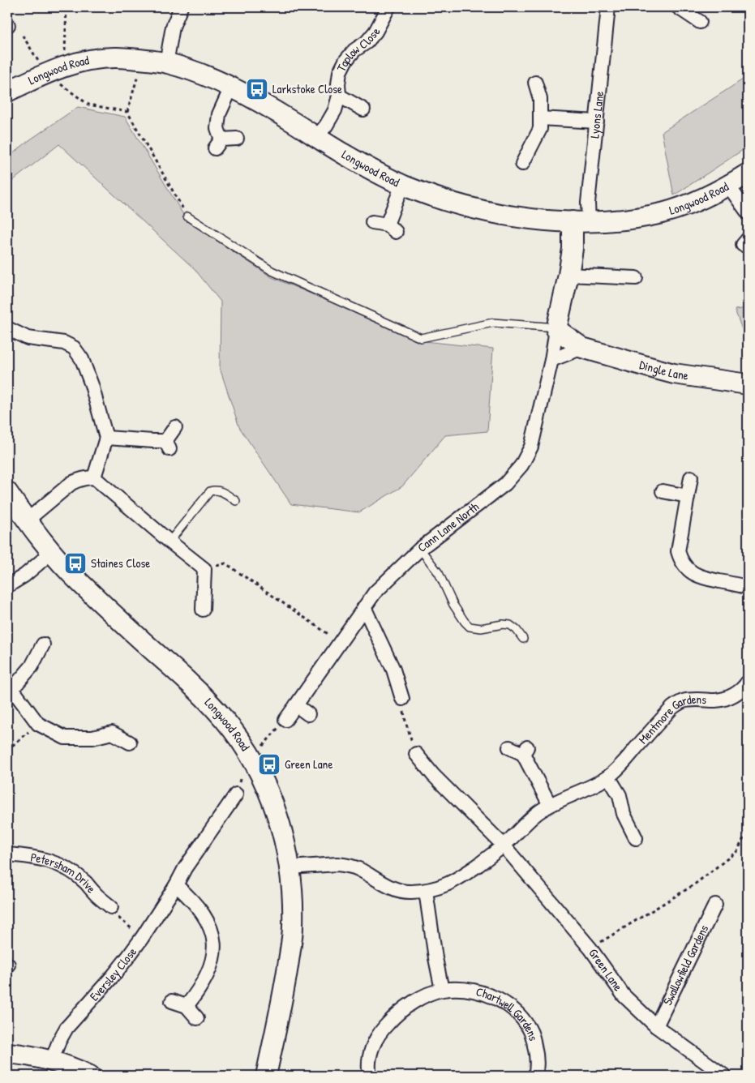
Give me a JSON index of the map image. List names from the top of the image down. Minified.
{"streets":{"street":["Taplow Close","Longwood Road","Lyons Lane","Dingle Lane","Cann Lane North","Mentmore Gardens","Petersham Drive","Swallowfield Gardens","Green Lane","Eversley Close","Chartwell Gardens"]},"crossings":[["Taplow Close","Longwood Road"],["Longwood Road","Lyons Lane"],["Lyons Lane","Dingle Lane"],["Lyons Lane","Cann Lane North"],["Dingle Lane","Cann Lane North"],["Mentmore Gardens","Green Lane"],["Swallowfield Gardens","Green Lane"]],"places":{"bus stop":["Larkstoke Close","Staines Close","Green Lane"]}}
